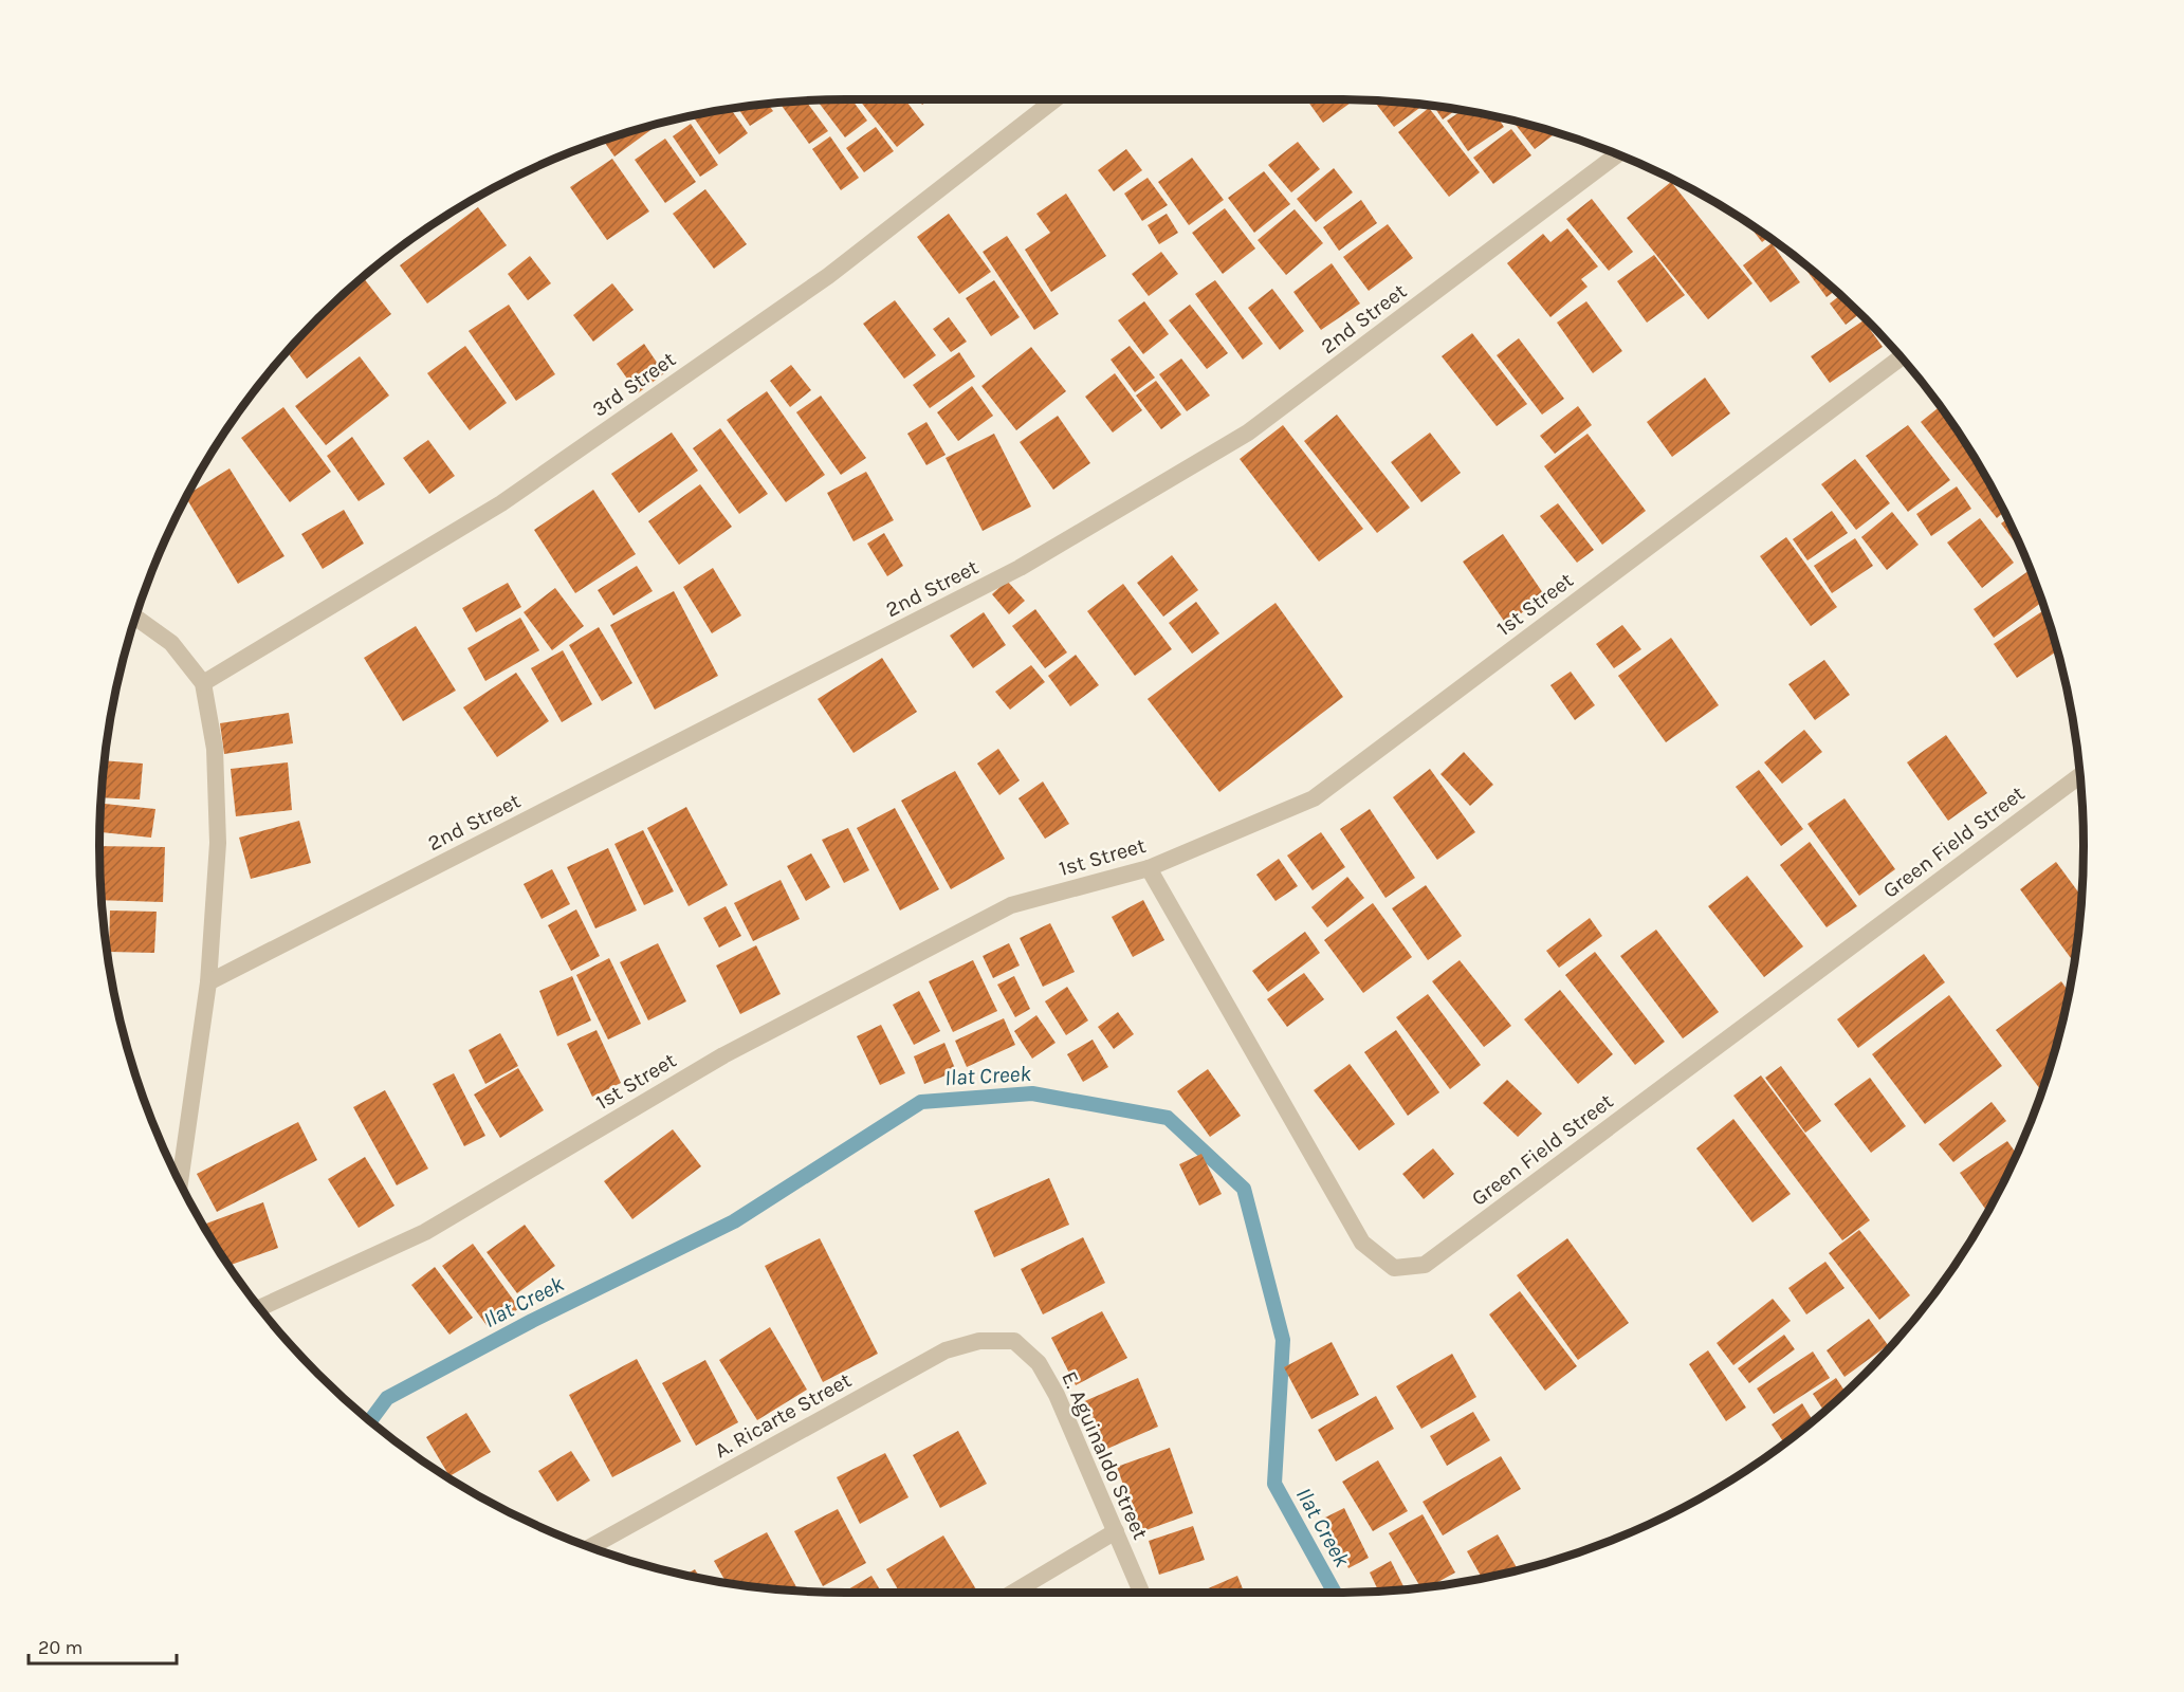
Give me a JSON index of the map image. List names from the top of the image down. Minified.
{"streets":{"street":["2nd Street","3rd Street","1st Street","Green Field Street","A. Ricarte Street","E. Aguinaldo Street"]},"crossings":[["1st Street","Green Field Street"],["A. Ricarte Street","E. Aguinaldo Street"]],"water":["Ilat Creek"],"scale_bar":"20 m"}
